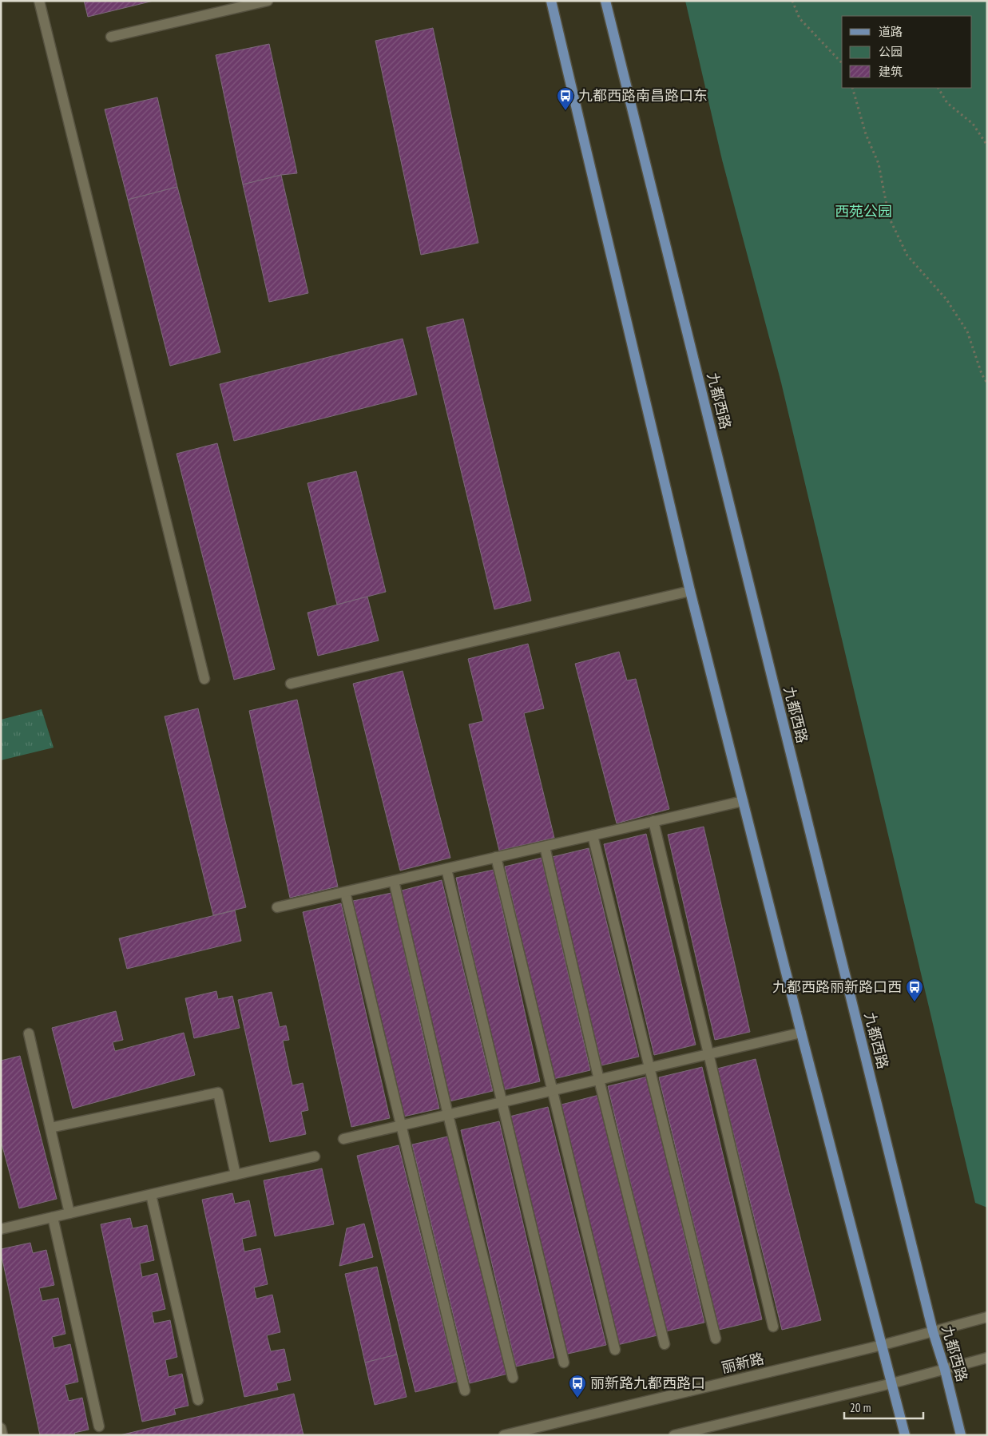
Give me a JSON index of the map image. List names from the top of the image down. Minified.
{"streets":{"main road":["九都西路"],"street":["丽新路"]},"crossings":[["九都西路","丽新路"]],"parks":["西苑公园"],"places":{"bus stop":["九都西路南昌路口东","九都西路丽新路口西","丽新路九都西路口"]},"legend":["道路","公园","建筑"],"scale_bar":"20 m"}
